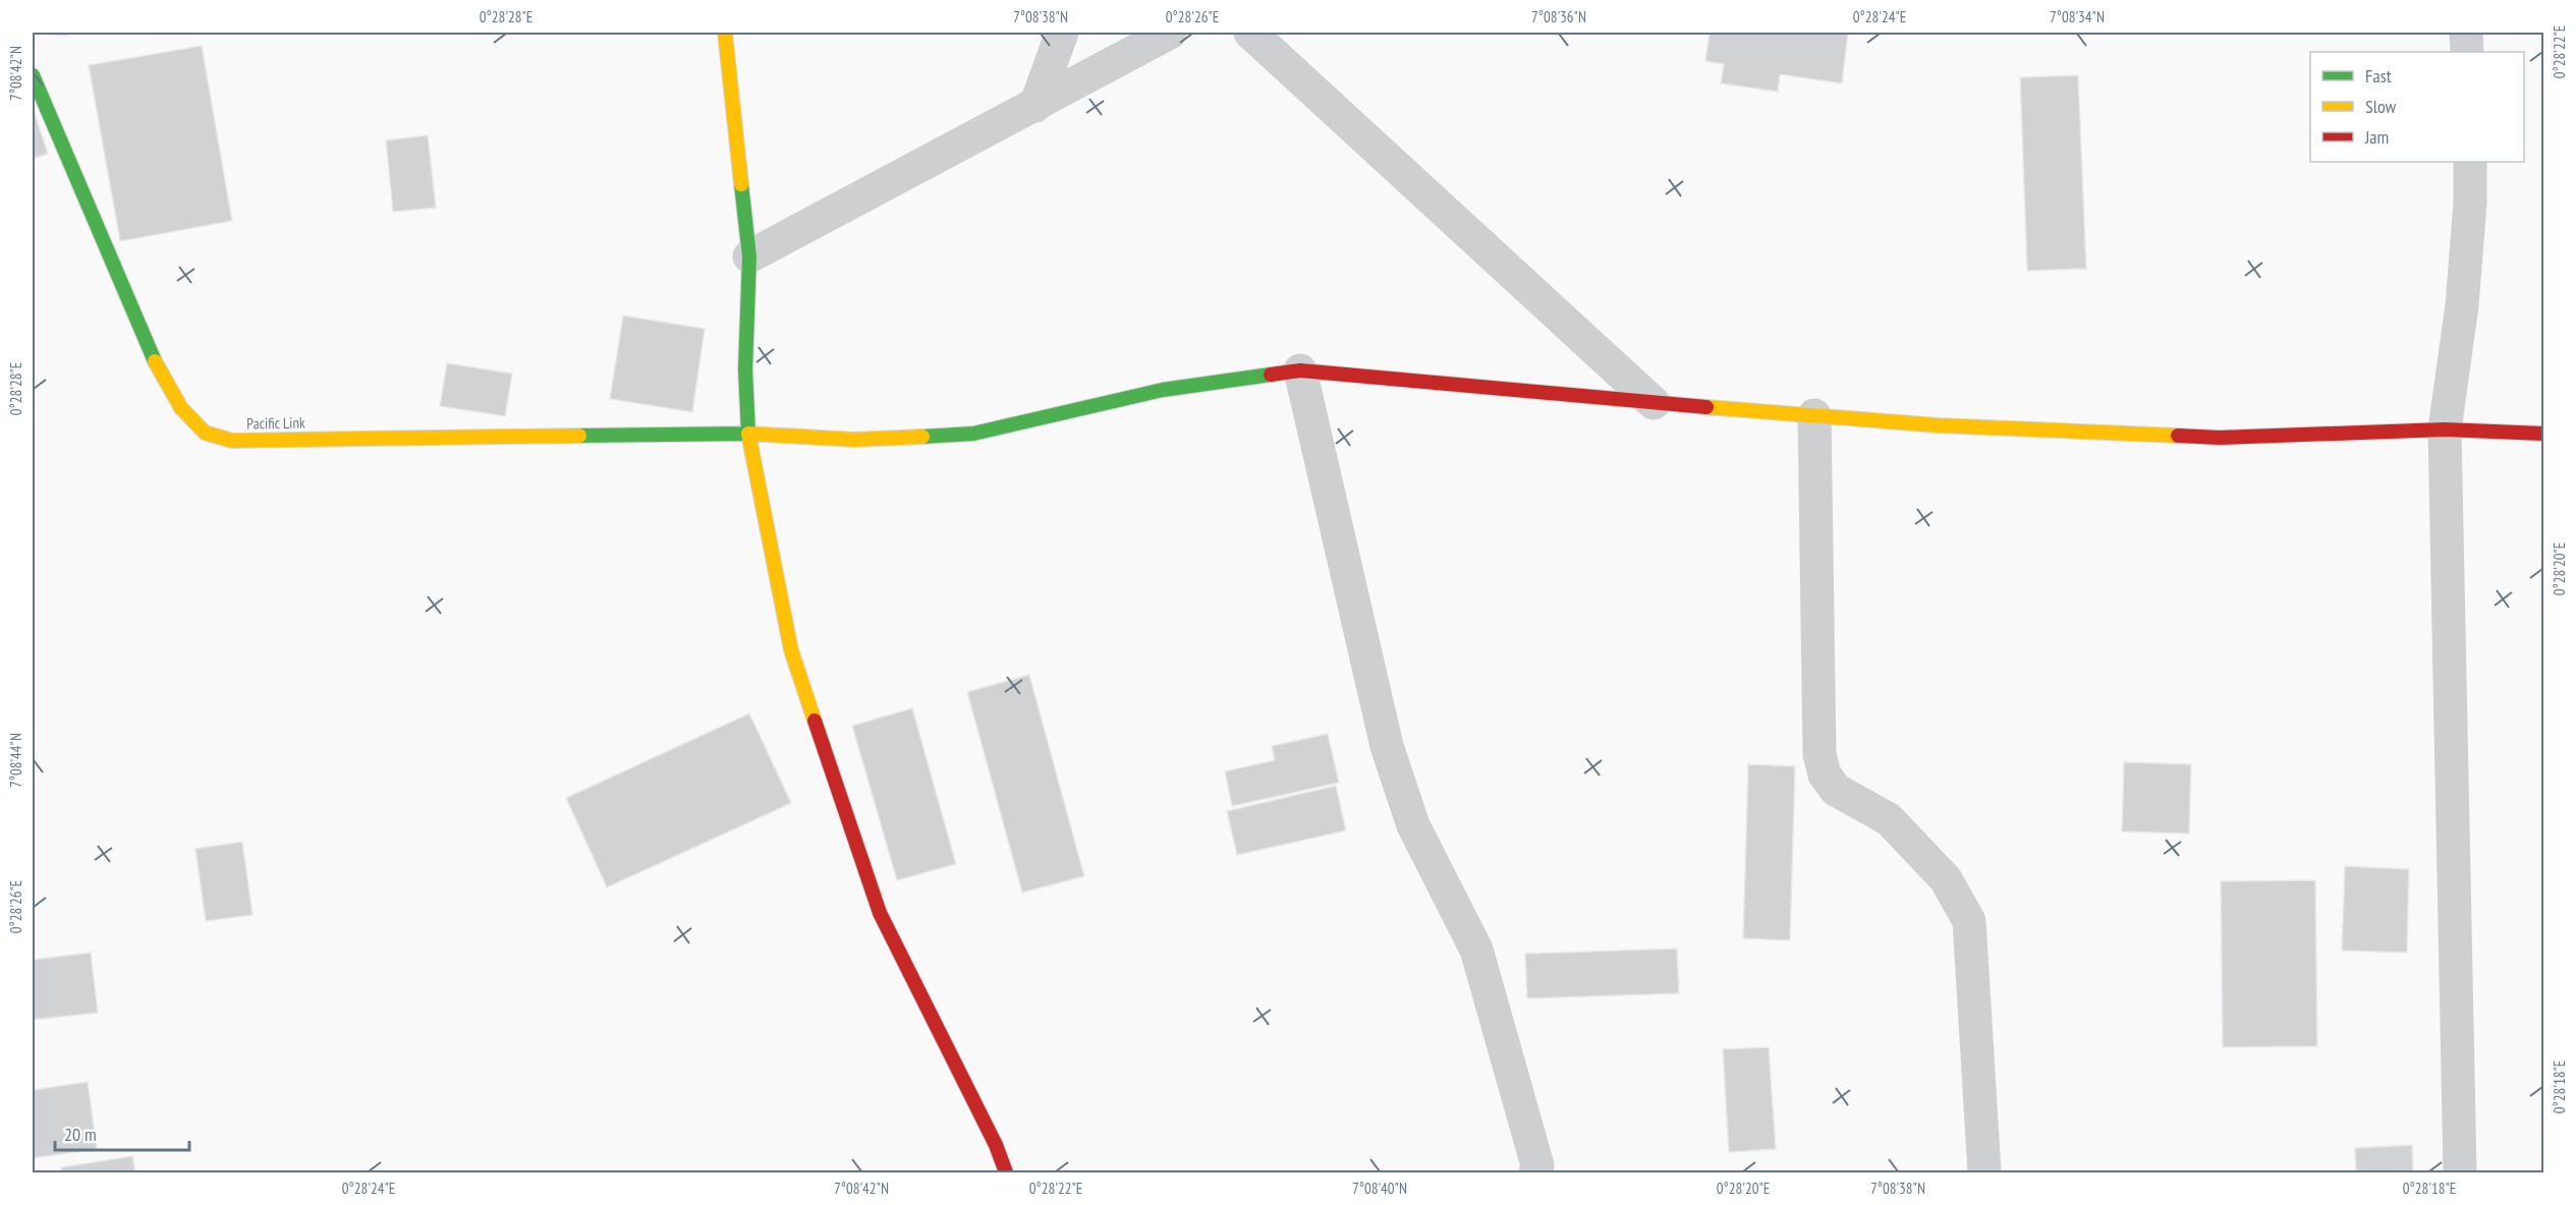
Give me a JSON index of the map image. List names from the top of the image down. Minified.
{"streets":{"street":["Pacific Link"]},"legend":["Fast","Slow","Jam"],"scale_bar":"20 m","coordinates":["0°28'28\"E","7°08'38\"N","0°28'26\"E","7°08'36\"N","0°28'24\"E","7°08'34\"N","0°28'22\"E","7°08'42\"N","0°28'20\"E","7°08'44\"N","0°28'18\"E","7°08'40\"N"]}
